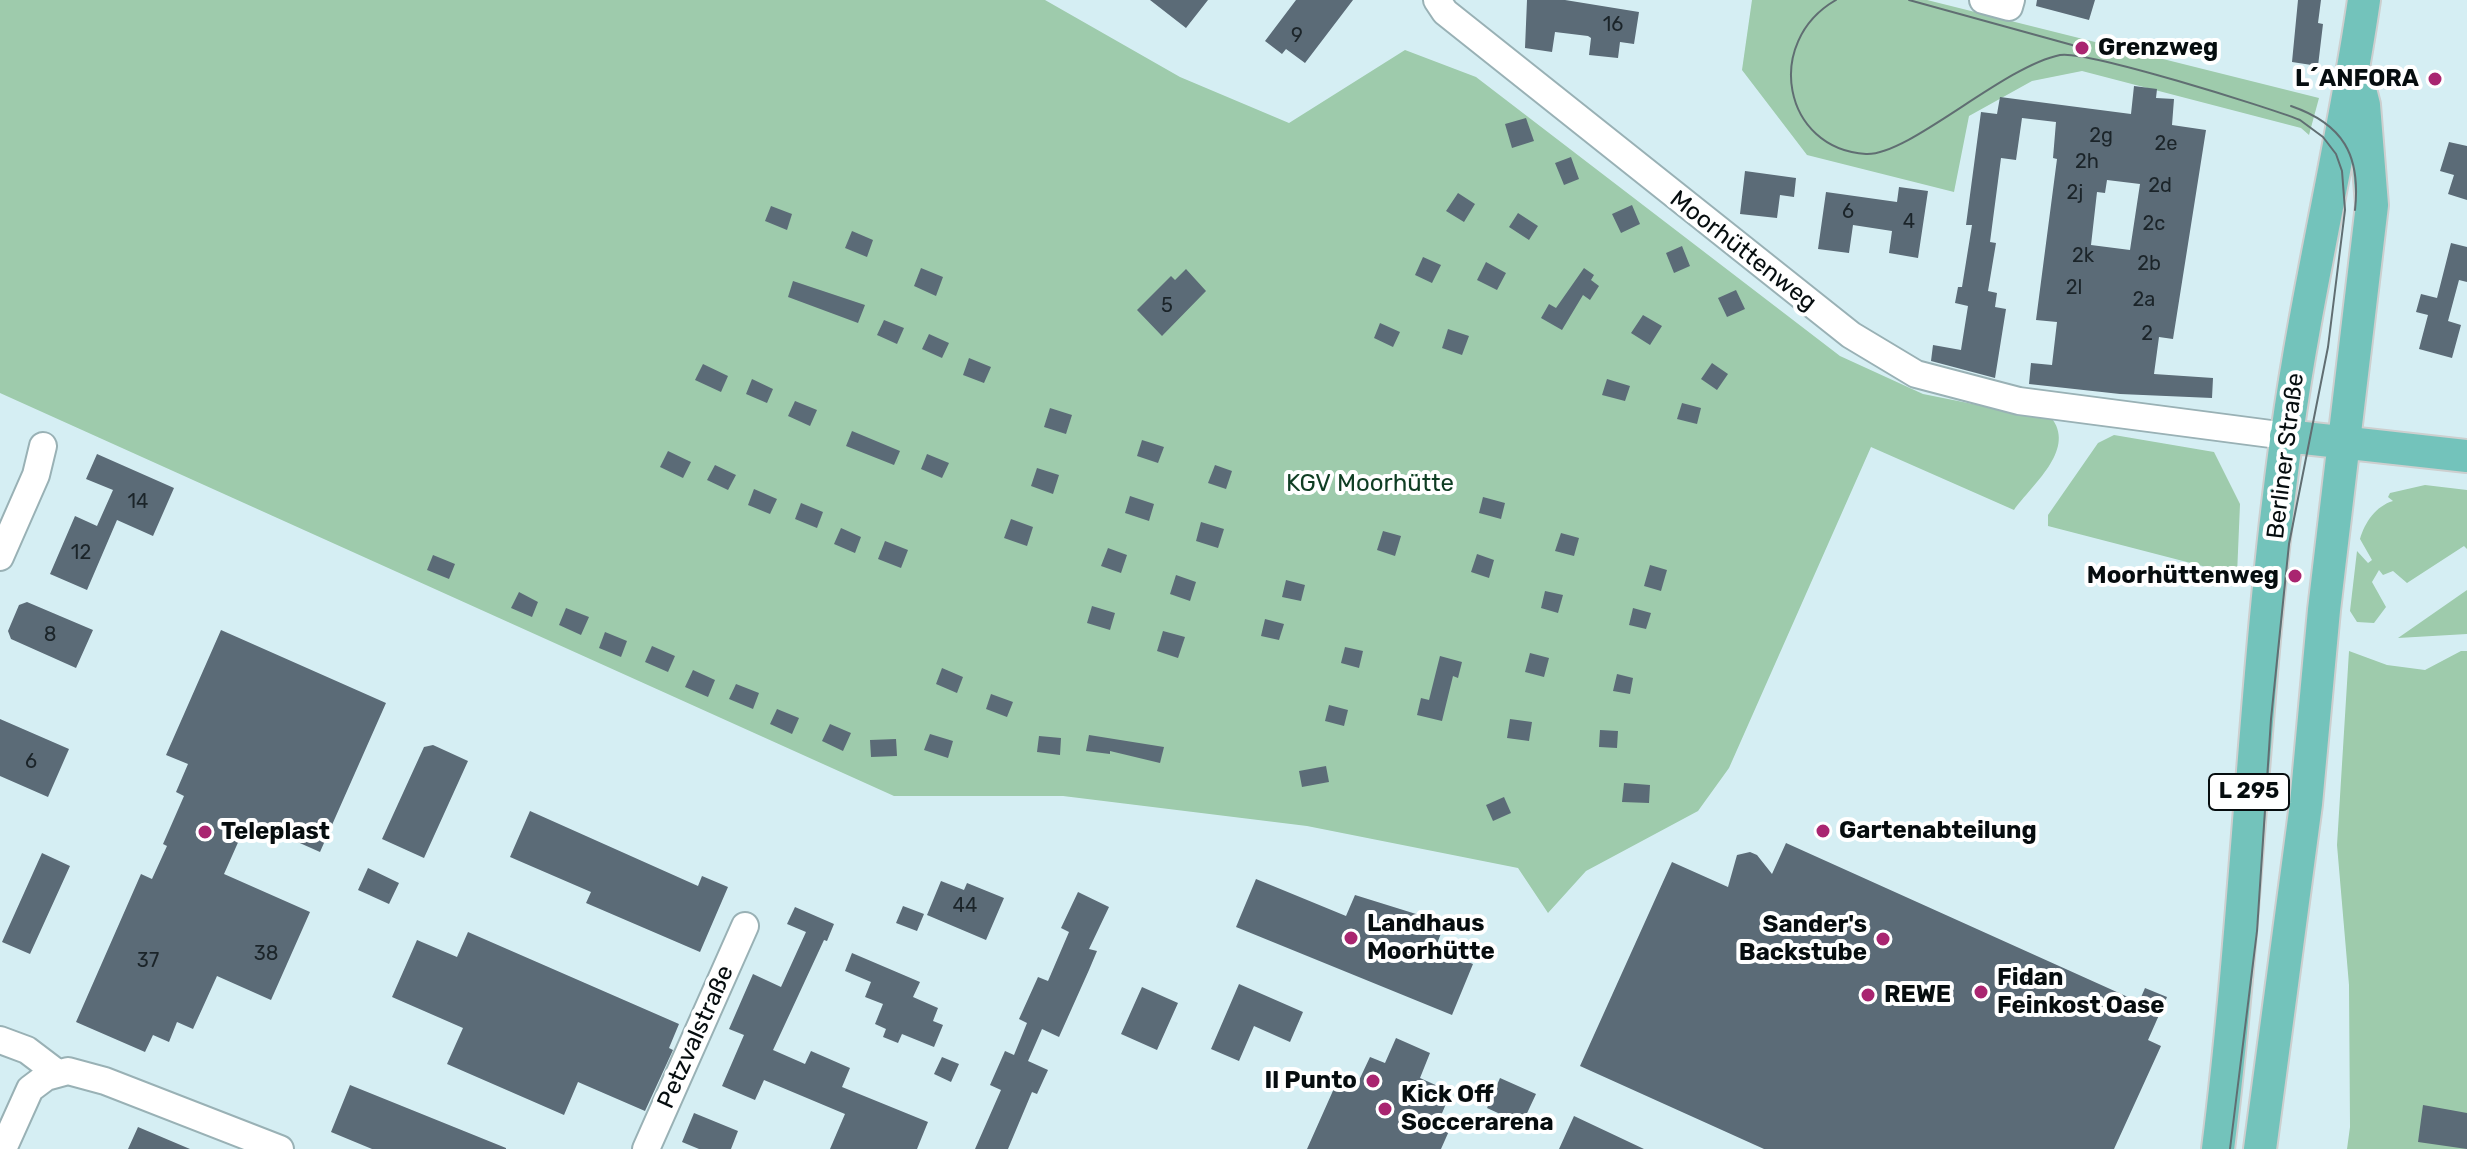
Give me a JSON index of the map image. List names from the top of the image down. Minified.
{"streets":{"main road":["Berliner Straße","L 295"],"street":["Moorhüttenweg","Petzvalstraße"]},"crossings":[["Moorhüttenweg","Berliner Straße"],["Berliner Straße","L 295"]],"parks":["KGV Moorhütte"],"places":["Grenzweg","L´ANFORA","Moorhüttenweg","Gartenabteilung","Teleplast","Landhaus Moorhütte","Sander's Backstube","Fidan Feinkost Oase","REWE","Il Punto","Kick Off Soccerarena"],"house_numbers":["16","9","2g","2e","2h","2d","2j","6","4","2c","2k","2b","2l","2a","5","2","14","12","8","6","44","38","37"]}
